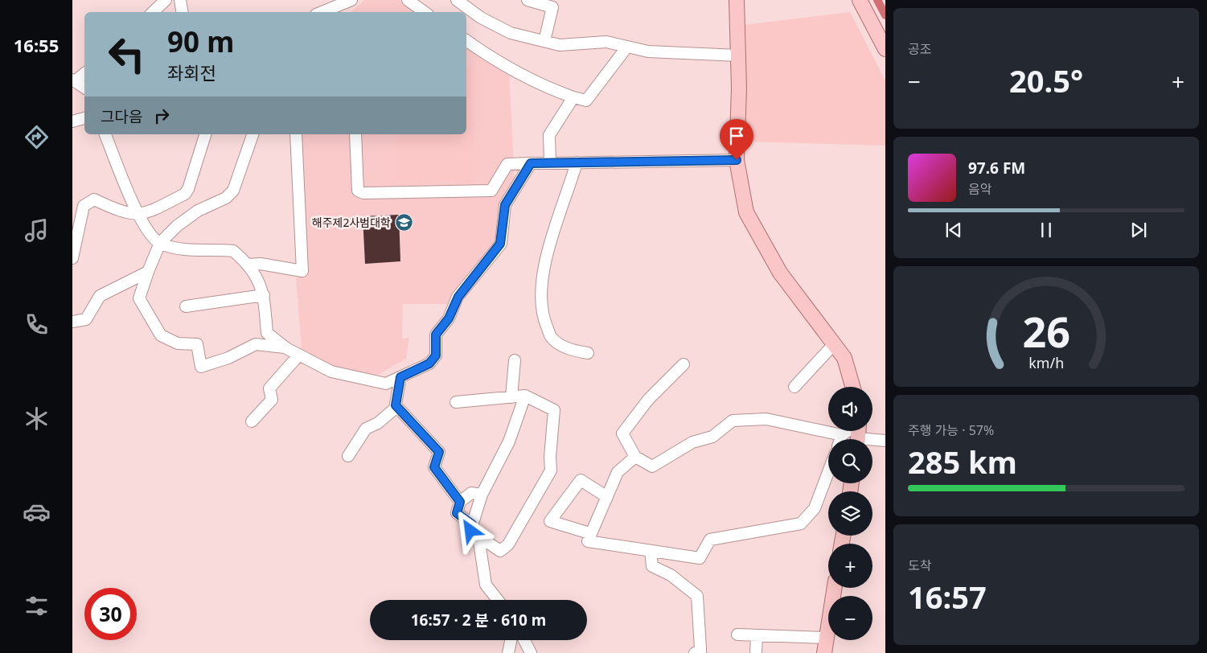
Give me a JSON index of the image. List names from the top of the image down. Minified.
{"places":{"school or university":["해주제2사범대학"]},"page":{"tabs":"16:55","tile":["공조",["주행 가능 · 57%","285 km"],["도착","16:57"]],"turn":["90 m","좌회전"],"heat":["−","20.5°","+"],"then":"그다음","song":["97.6 FM","음악"],"map_buttons":["+","−"],"limit":"30","trip":"16:57 · 2 분 · 610 m","gauge":["26","km/h"]}}
